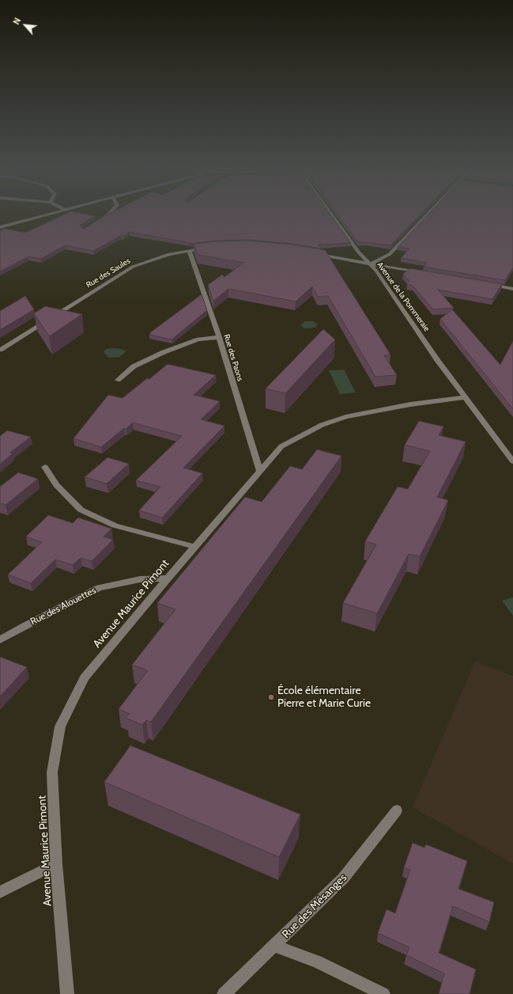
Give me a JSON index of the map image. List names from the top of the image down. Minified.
{"streets":{"street":["Rue des Saules","Avenue de la Pommeraie","Rue des Paons","Avenue Maurice Pimont","Rue des Alouettes","Rue des Mésanges"]},"crossings":[["Rue des Saules","Rue des Paons"],["Avenue de la Pommeraie","Avenue Maurice Pimont"],["Rue des Paons","Avenue Maurice Pimont"],["Avenue Maurice Pimont","Rue des Alouettes"]],"places":["École élémentaire Pierre et Marie Curie"],"north":"top left"}
